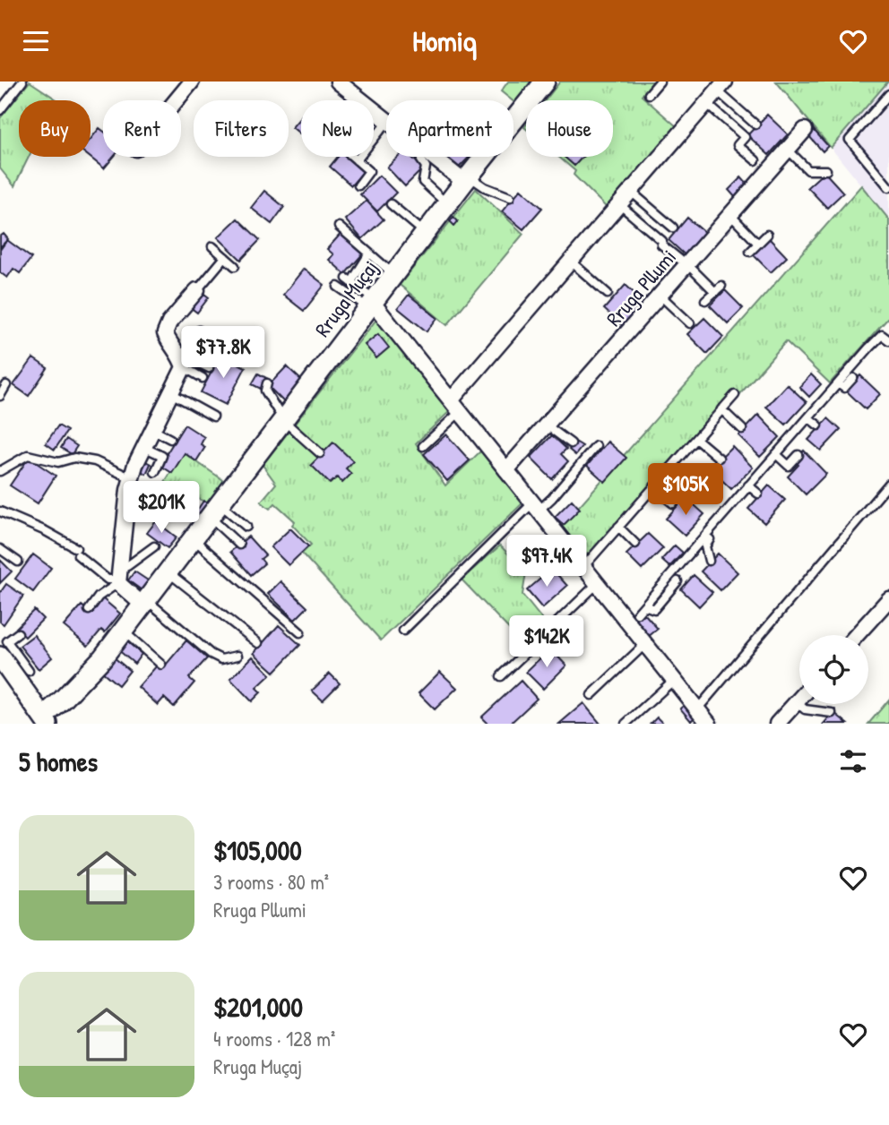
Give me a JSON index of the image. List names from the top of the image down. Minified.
{"streets":{"street":["Rruga Pllumi","Rruga Muçaj"]},"page":{"header":"Homiq","chip":["Buy","Rent","Filters","New","Apartment","House"],"price":["$77.8K","$105K","$201K","$97.4K","$142K"],"heading":"5 homes","list":[{"name":"$105,000","note":"3 rooms · 80 m² · Rruga Pllumi"},{"name":"$201,000","note":"4 rooms · 128 m² · Rruga Muçaj"}]}}
